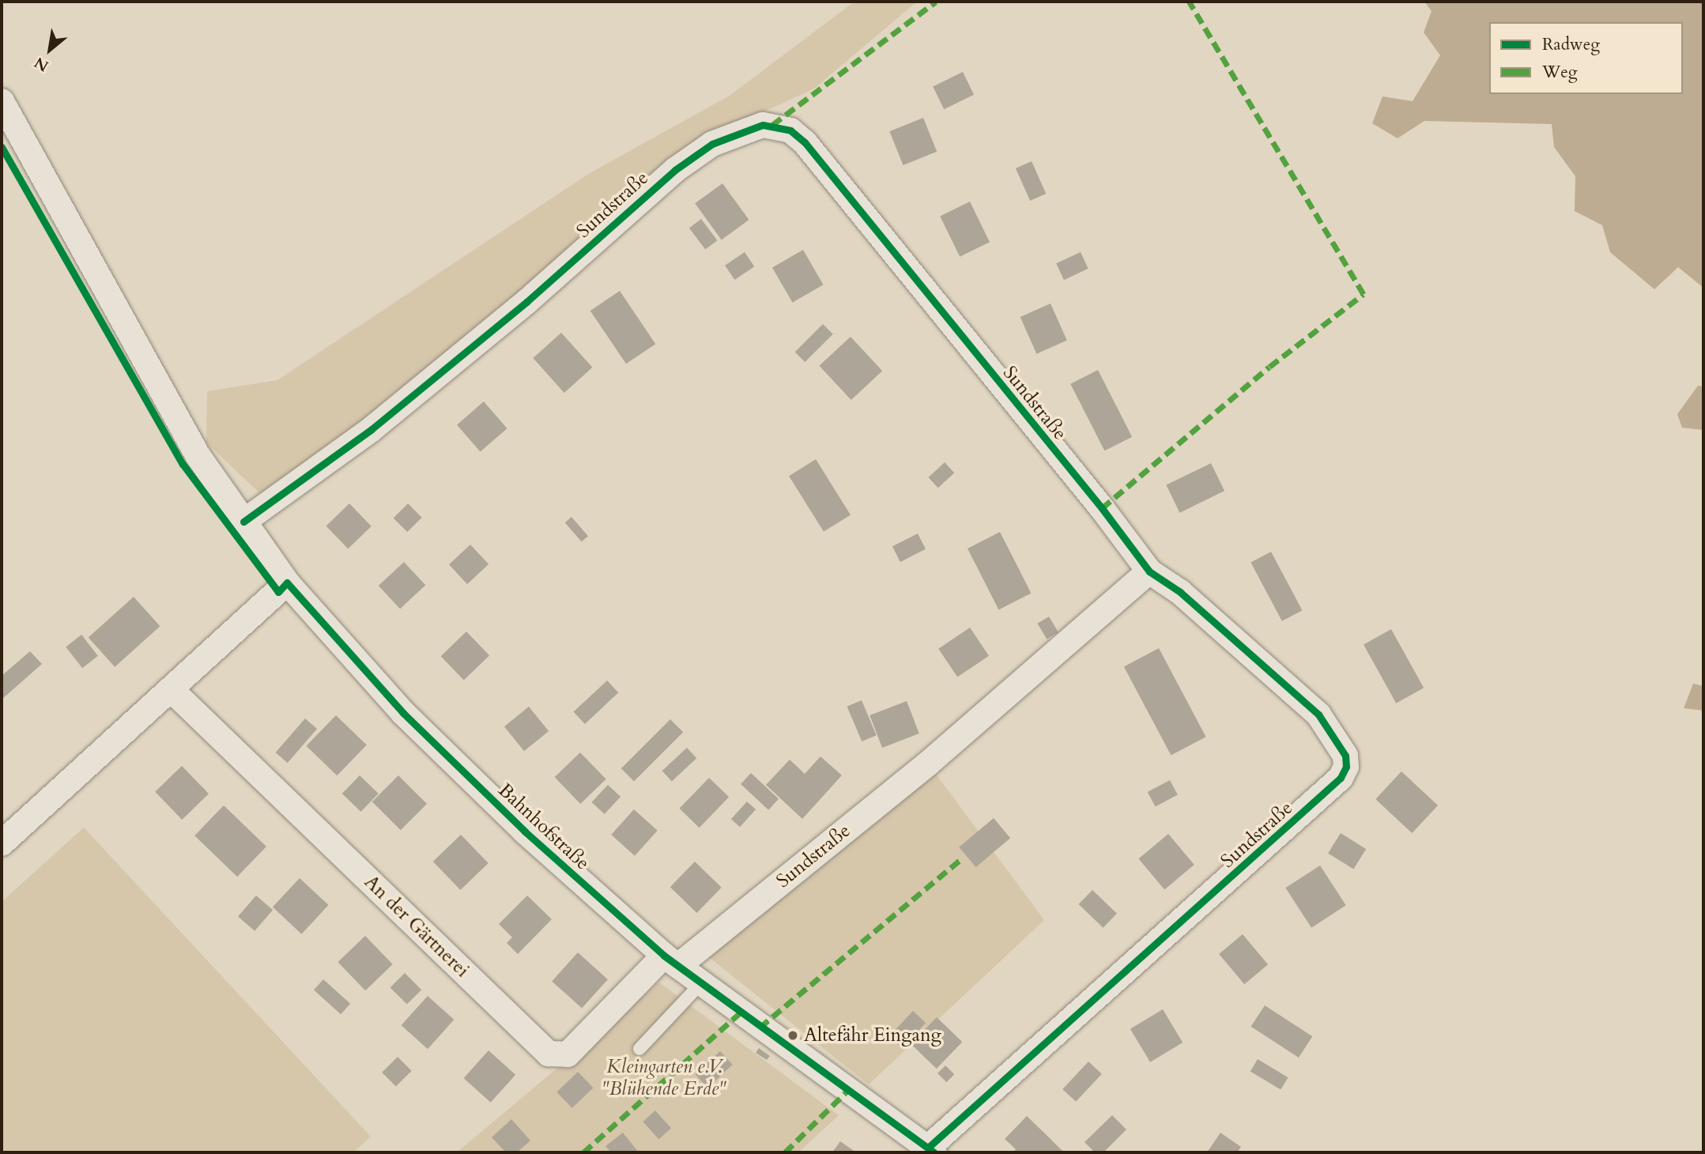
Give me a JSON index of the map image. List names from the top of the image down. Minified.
{"streets":{"street":["Sundstraße","Bahnhofstraße","An der Gärtnerei"]},"crossings":[["Sundstraße","Bahnhofstraße"],["Sundstraße","An der Gärtnerei"],["Bahnhofstraße","An der Gärtnerei"]],"parks":["Kleingarten e.V. \"Blühende Erde\""],"places":["Altefähr Eingang"],"legend":["Radweg","Weg"],"north":"bottom left"}
